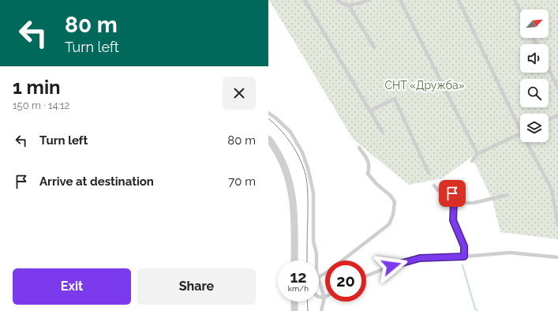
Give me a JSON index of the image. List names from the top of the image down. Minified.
{"parks":["СНТ «Дружба»"],"north":"top right","page":{"turn":["80 m","Turn left"],"heading":["1 min","150 m · 14:12"],"list":[{"name":"Turn left","value":"80 m"},{"name":"Arrive at destination","value":"70 m"}],"speed":"12 km/h","limit":"20","buttons":["Exit","Share"]}}
